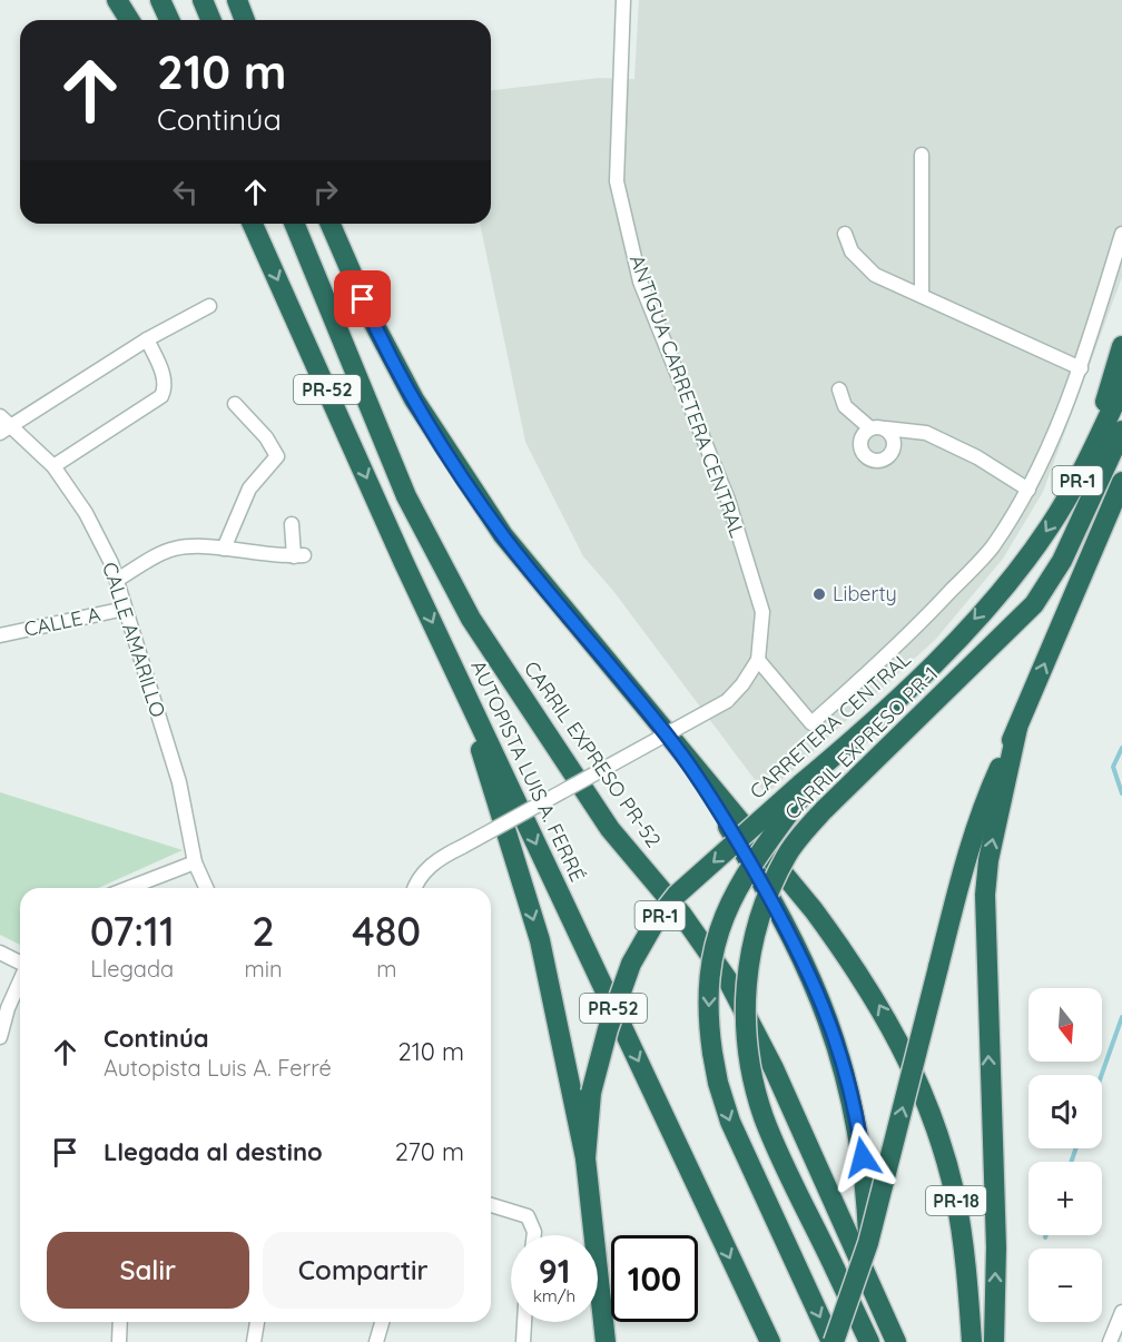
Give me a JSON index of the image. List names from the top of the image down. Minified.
{"streets":{"highway":["PR-52","PR-1","CARRETERA CENTRAL","CARRIL EXPRESO PR-1","CARRIL EXPRESO PR-52","AUTOPISTA LUIS A. FERRÉ","PR-18"],"street":["ANTIGUA CARRETERA CENTRAL","CALLE A","CALLE AMARILLO"]},"crossings":[["CALLE A","CALLE AMARILLO"]],"places":["Liberty"],"north":"bottom","page":{"turn":["210 m","Continúa"],"eta":["07:11","Llegada","2","min","480","m"],"map_buttons":["+","−"],"list":[{"name":"Continúa","note":"Autopista Luis A. Ferré","value":"210 m"},{"name":"Llegada al destino","value":"270 m"}],"buttons":["Salir","Compartir"],"speed":"91 km/h","limit":"100"}}
